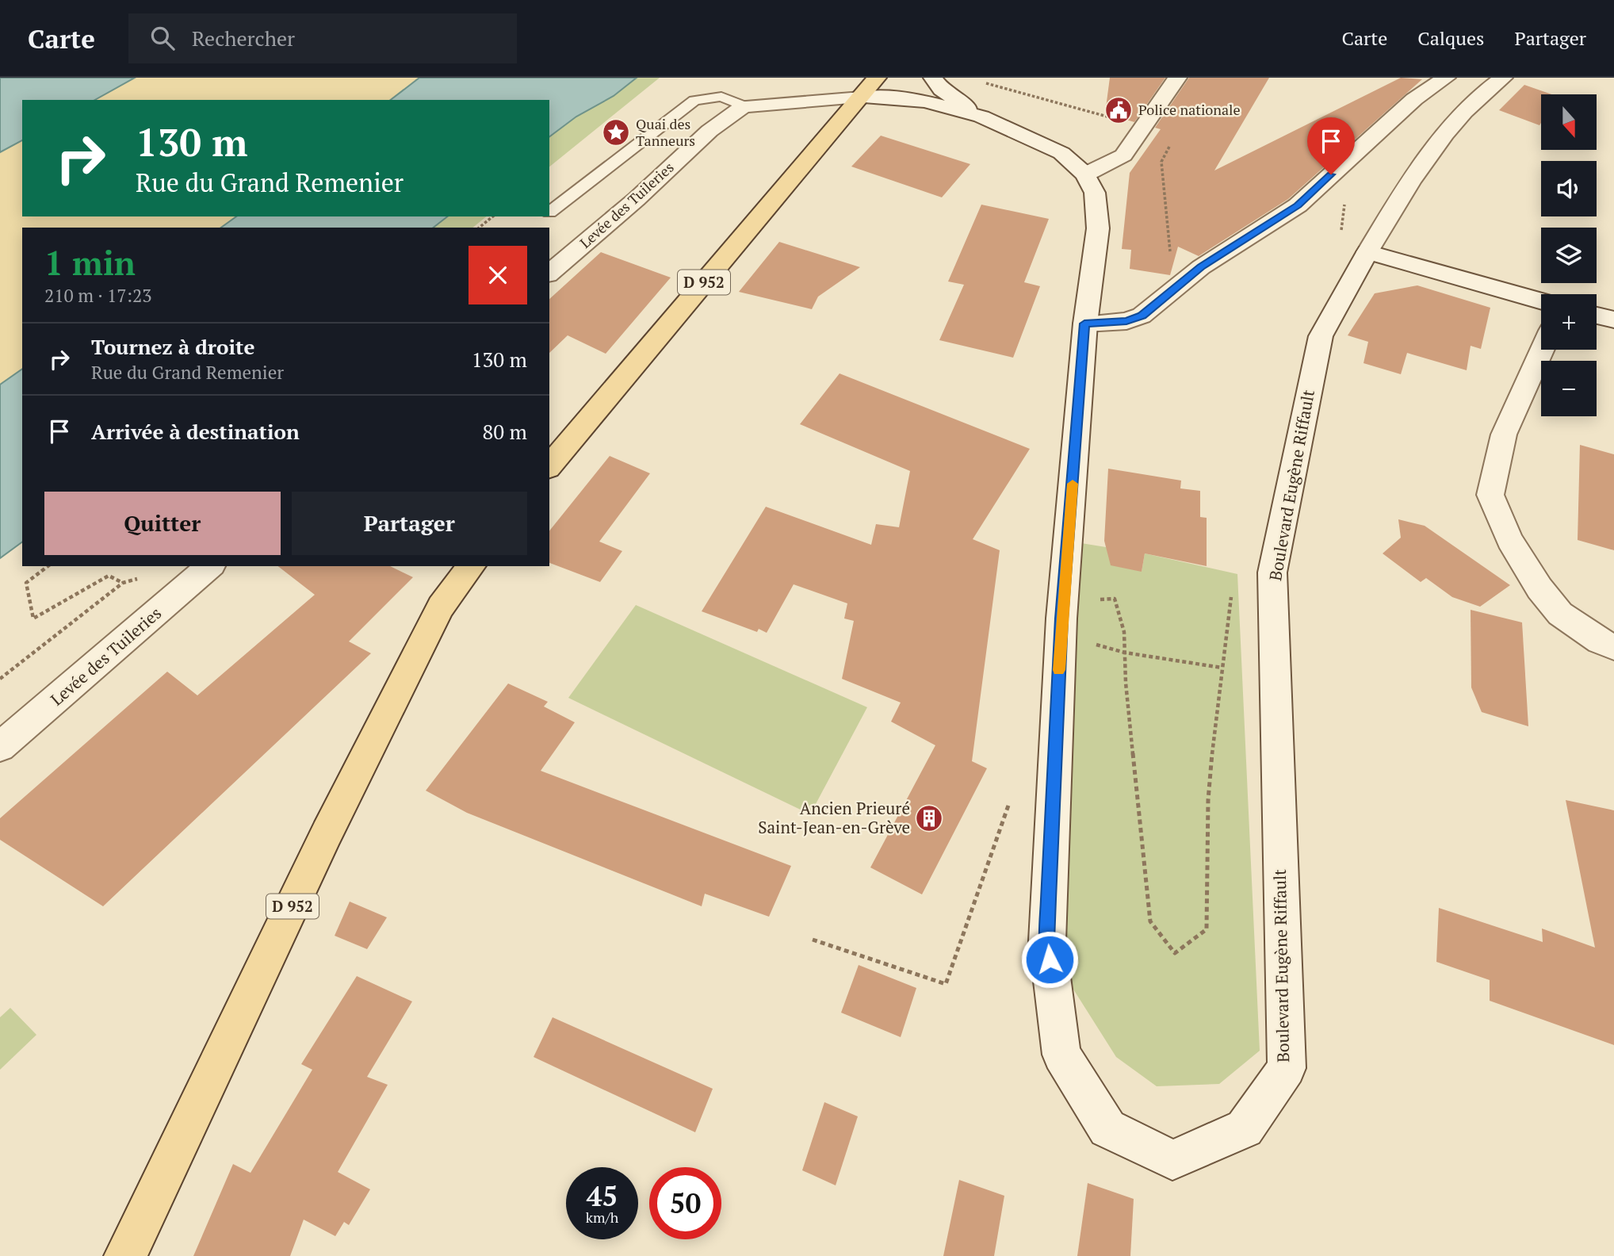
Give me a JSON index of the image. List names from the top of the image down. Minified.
{"streets":{"main road":["Levée des Tuileries","D 952","Boulevard Eugène Riffault"]},"crossings":[["D 952","Boulevard Eugène Riffault"]],"places":{"public building":["Police nationale"],"place":["Quai des Tanneurs"],"building":["Ancien Prieuré Saint-Jean-en-Grève"]},"north":"bottom","page":{"header":"Carte","search":"Rechercher","nav":["Carte","Calques","Partager"],"map_buttons":["+","−"],"turn":["130 m","Rue du Grand Remenier"],"heading":["1 min","210 m · 17:23"],"list":[{"name":"Tournez à droite","note":"Rue du Grand Remenier","value":"130 m"},{"name":"Arrivée à destination","value":"80 m"}],"buttons":["Quitter","Partager"],"speed":"45 km/h","limit":"50"}}
